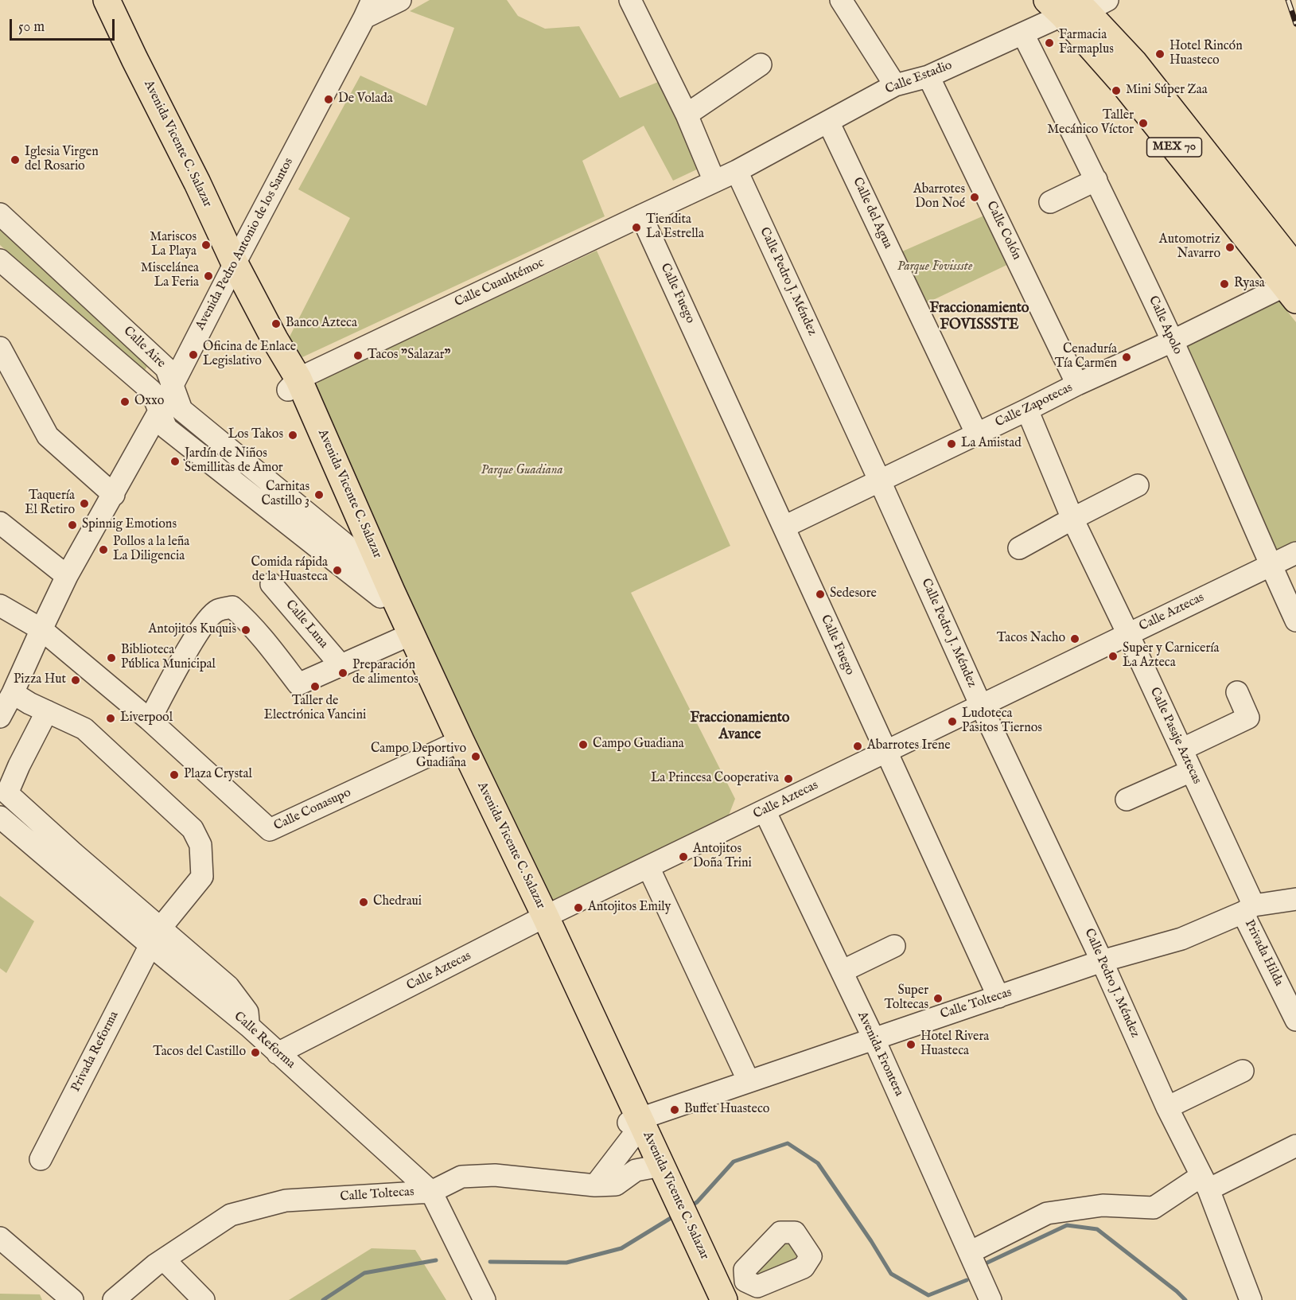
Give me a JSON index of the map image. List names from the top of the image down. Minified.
{"streets":{"main road":["Avenida Vicente C. Salazar","MEX 70"],"street":["Calle Estadio","Calle del Agua","Calle Colón","Avenida Pedro Antonio de los Santos","Calle Pedro J. Méndez","Calle Cuauhtémoc","Calle Fuego","Calle Apolo","Calle Aire","Calle Zapotecas","Calle Aztecas","Calle Luna","Calle Pasaje Aztecas","Calle Conasupo","Privada Hilda","Calle Toltecas","Calle Reforma","Privada Reforma","Avenida Frontera"]},"crossings":[["Calle Estadio","MEX 70"],["Calle Estadio","Calle del Agua"],["Calle Estadio","Calle Colón"],["Calle Estadio","Calle Pedro J. Méndez"],["Calle Estadio","Calle Apolo"],["Avenida Vicente C. Salazar","Avenida Pedro Antonio de los Santos"],["Avenida Vicente C. Salazar","Calle Cuauhtémoc"],["Avenida Vicente C. Salazar","Calle Aire"],["Avenida Vicente C. Salazar","Calle Aztecas"],["Avenida Vicente C. Salazar","Calle Conasupo"],["Avenida Vicente C. Salazar","Calle Toltecas"],["MEX 70","Calle Zapotecas"],["Calle del Agua","Calle Zapotecas"],["Calle Colón","Calle Zapotecas"],["Avenida Pedro Antonio de los Santos","Calle Aire"],["Avenida Pedro Antonio de los Santos","Calle Conasupo"],["Avenida Pedro Antonio de los Santos","Privada Reforma"],["Calle Pedro J. Méndez","Calle Zapotecas"],["Calle Pedro J. Méndez","Calle Aztecas"],["Calle Pedro J. Méndez","Calle Toltecas"],["Calle Cuauhtémoc","Calle Fuego"],["Calle Fuego","Calle Zapotecas"],["Calle Fuego","Calle Aztecas"],["Calle Fuego","Calle Toltecas"],["Calle Apolo","Calle Zapotecas"],["Calle Apolo","Calle Aztecas"],["Calle Zapotecas","Calle Pasaje Aztecas"],["Calle Aztecas","Calle Pasaje Aztecas"],["Calle Aztecas","Calle Reforma"],["Calle Aztecas","Avenida Frontera"],["Calle Pasaje Aztecas","Privada Hilda"],["Calle Pasaje Aztecas","Calle Toltecas"],["Privada Hilda","Calle Toltecas"],["Calle Toltecas","Calle Reforma"],["Calle Toltecas","Avenida Frontera"],["Calle Reforma","Privada Reforma"]],"districts":["Fraccionamiento FOVISSSTE","Fraccionamiento Avance"],"parks":["Parque Fovissste","Parque Guadiana"],"places":["Farmacia Farmaplus","Hotel Rincón Huasteco","Mini Súper Zaa","De Volada","Taller Mecánico Víctor","Iglesia Virgen del Rosario","Abarrotes Don Noé","Tiendita La Estrella","Mariscos La Playa","Automotriz Navarro","Miscelánea La Feria","Ryasa","Banco Azteca","Oficina de Enlace Legislativo","Tacos \"Salazar\"","Cenaduría Tía Carmen","Oxxo","Los Takos","La Amistad","Jardín de Niños Semillitas de Amor","Carnitas Castillo 3","Taquería El Retiro","Spinnig Emotions","Pollos a la leña La Diligencia","Comida rápida de la Huasteca","Sedesore","Antojitos Kuquis","Tacos Nacho","Super y Carnicería La Azteca","Biblioteca Pública Municipal","Preparación de alimentos","Pizza Hut","Taller de Electrónica Vancini","Liverpool","Ludoteca Pasitos Tiernos","Campo Guadiana","Abarrotes Irene","Campo Deportivo Guadiana","Plaza Crystal","La Princesa Cooperativa","Antojitos Doña Trini","Chedraui","Antojitos Emily","Super Toltecas","Hotel Rivera Huasteca","Tacos del Castillo","Buffet Huasteco"],"scale_bar":"50 m"}
